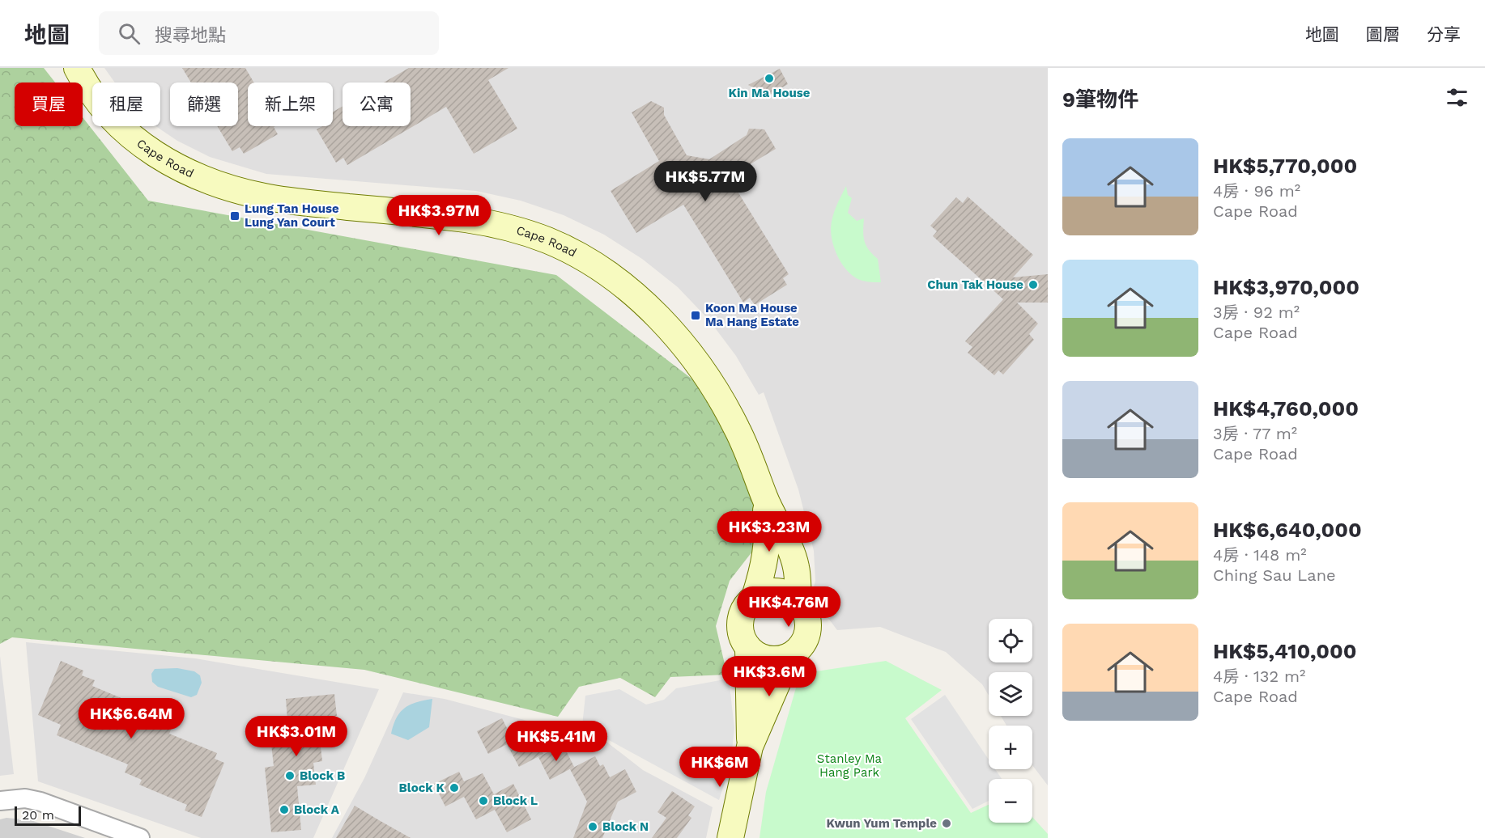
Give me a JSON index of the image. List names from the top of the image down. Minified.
{"streets":{"street":["Cape Road"]},"parks":["Stanley Ma Hang Park"],"places":{"other":["Kin Ma House","Chun Tak House","Block B","Block K","Block L","Block A","Kwun Yum Temple","Block N"],"transit":["Lung Tan House Lung Yan Court","Koon Ma House Ma Hang Estate"]},"scale_bar":"20 m","page":{"header":"地圖","search":"搜尋地點","nav":["地圖","圖層","分享"],"heading":"9筆物件","chip":["買屋","租屋","篩選","新上架","公寓"],"list":[{"name":"HK$5,770,000","note":"4房 · 96 m² · Cape Road"},{"name":"HK$3,970,000","note":"3房 · 92 m² · Cape Road"},{"name":"HK$4,760,000","note":"3房 · 77 m² · Cape Road"},{"name":"HK$6,640,000","note":"4房 · 148 m² · Ching Sau Lane"},{"name":"HK$5,410,000","note":"4房 · 132 m² · Cape Road"}],"price":["HK$5.77M","HK$3.97M","HK$3.23M","HK$4.76M","HK$3.6M","HK$6.64M","HK$3.01M","HK$5.41M","HK$6M"],"map_buttons":["+","−"],"scale":"20 m"}}
